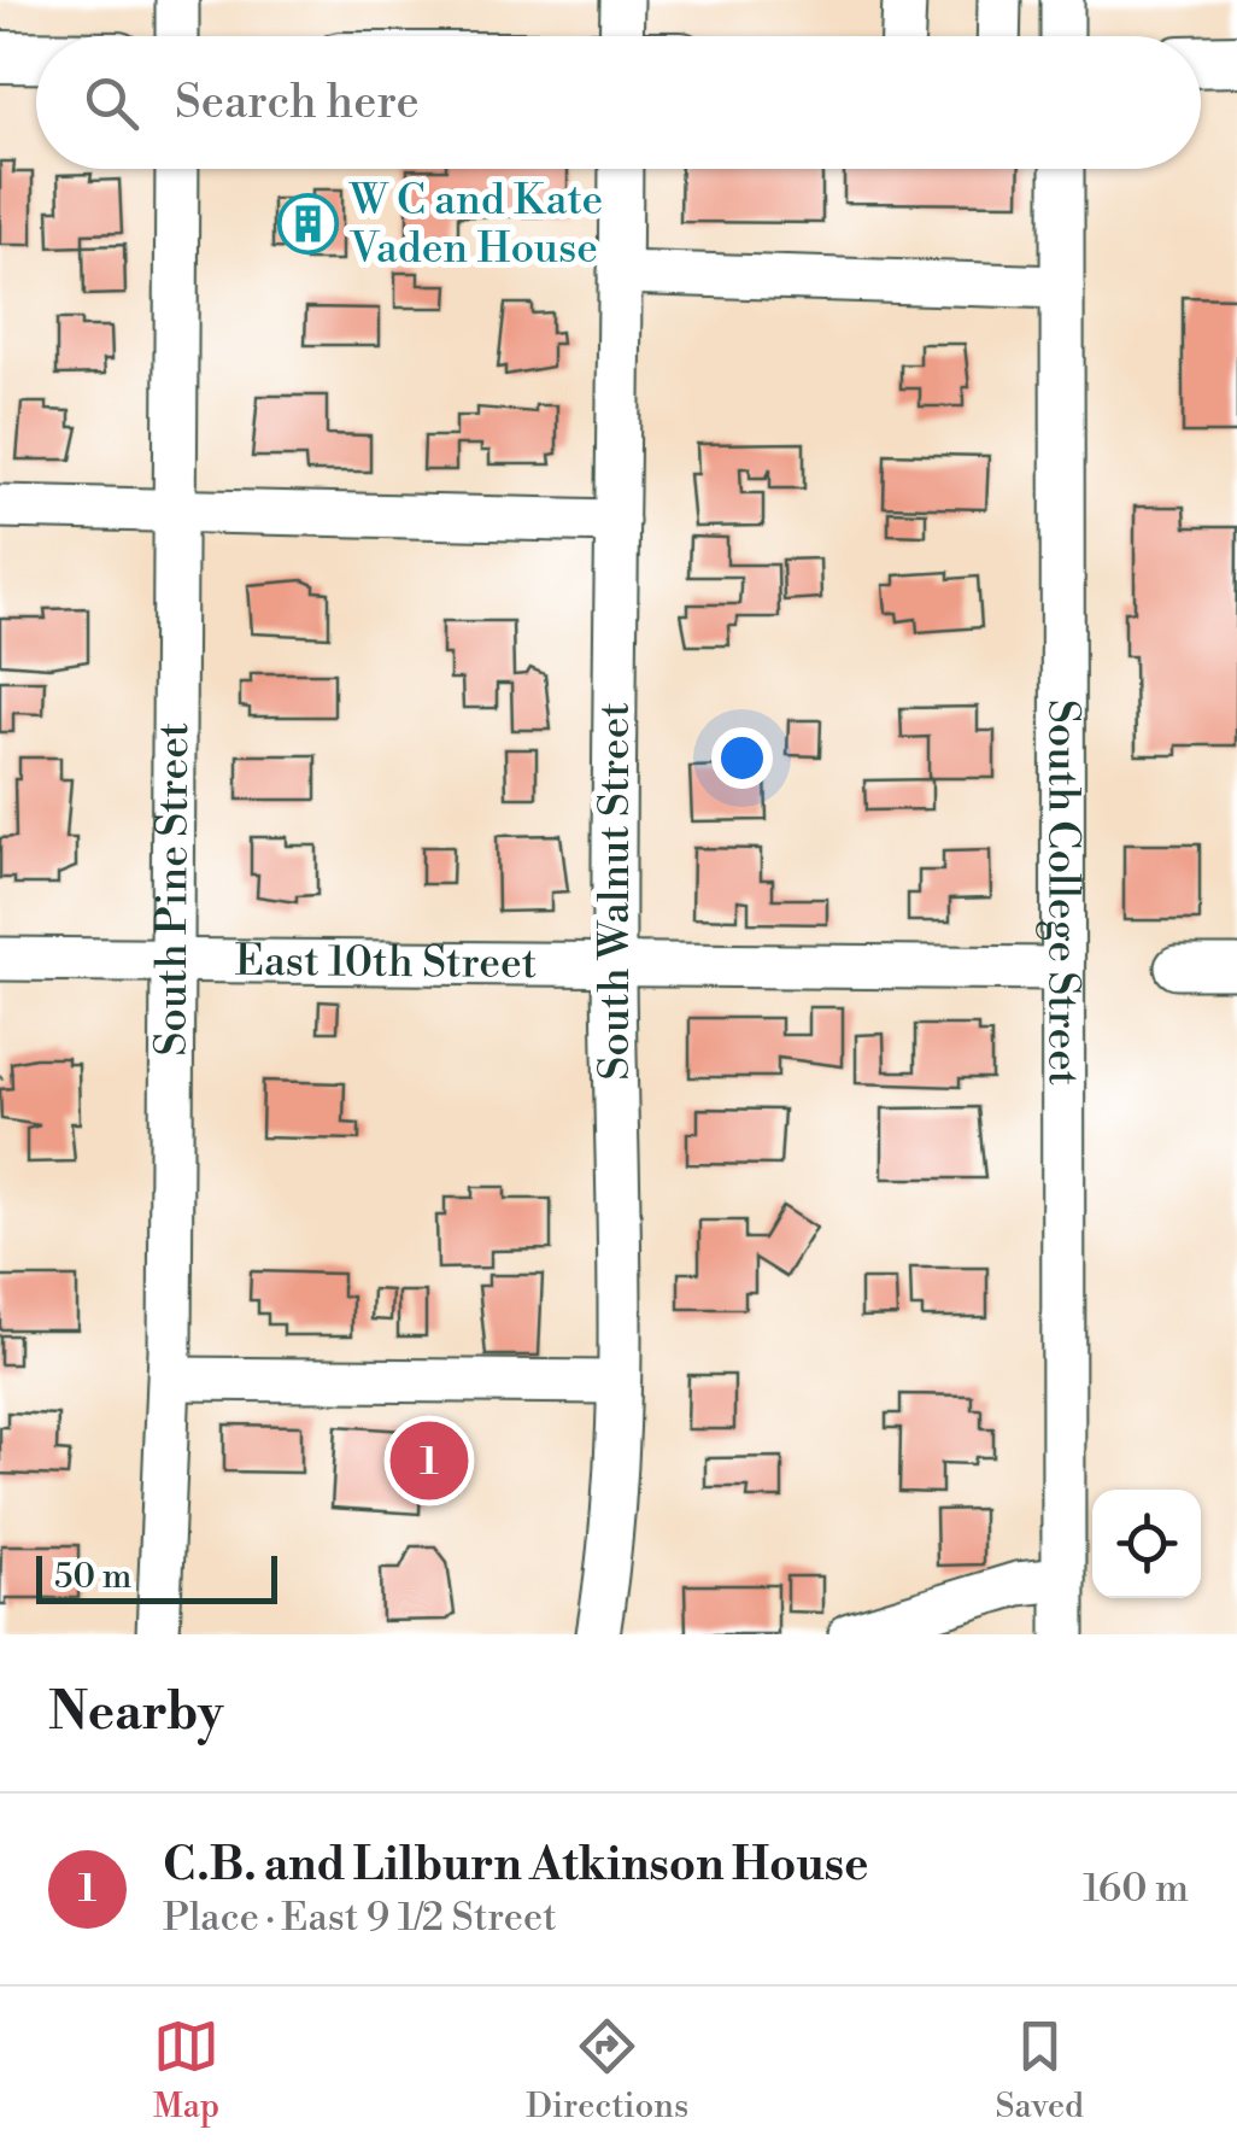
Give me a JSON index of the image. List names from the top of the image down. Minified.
{"streets":{"street":["South Pine Street","South Walnut Street","South College Street","East 10th Street"]},"crossings":[["South Pine Street","East 10th Street"],["South Walnut Street","East 10th Street"],["South College Street","East 10th Street"]],"places":{"building":["W C and Kate Vaden House"]},"scale_bar":"50 m","page":{"search":"Search here","pins":"1","scale":"50 m","heading":"Nearby","list":[{"mark":"1","name":"C.B. and Lilburn Atkinson House","note":"Place · East 9 1/2 Street","value":"160 m"}],"nav":["Map","Directions","Saved"]}}
